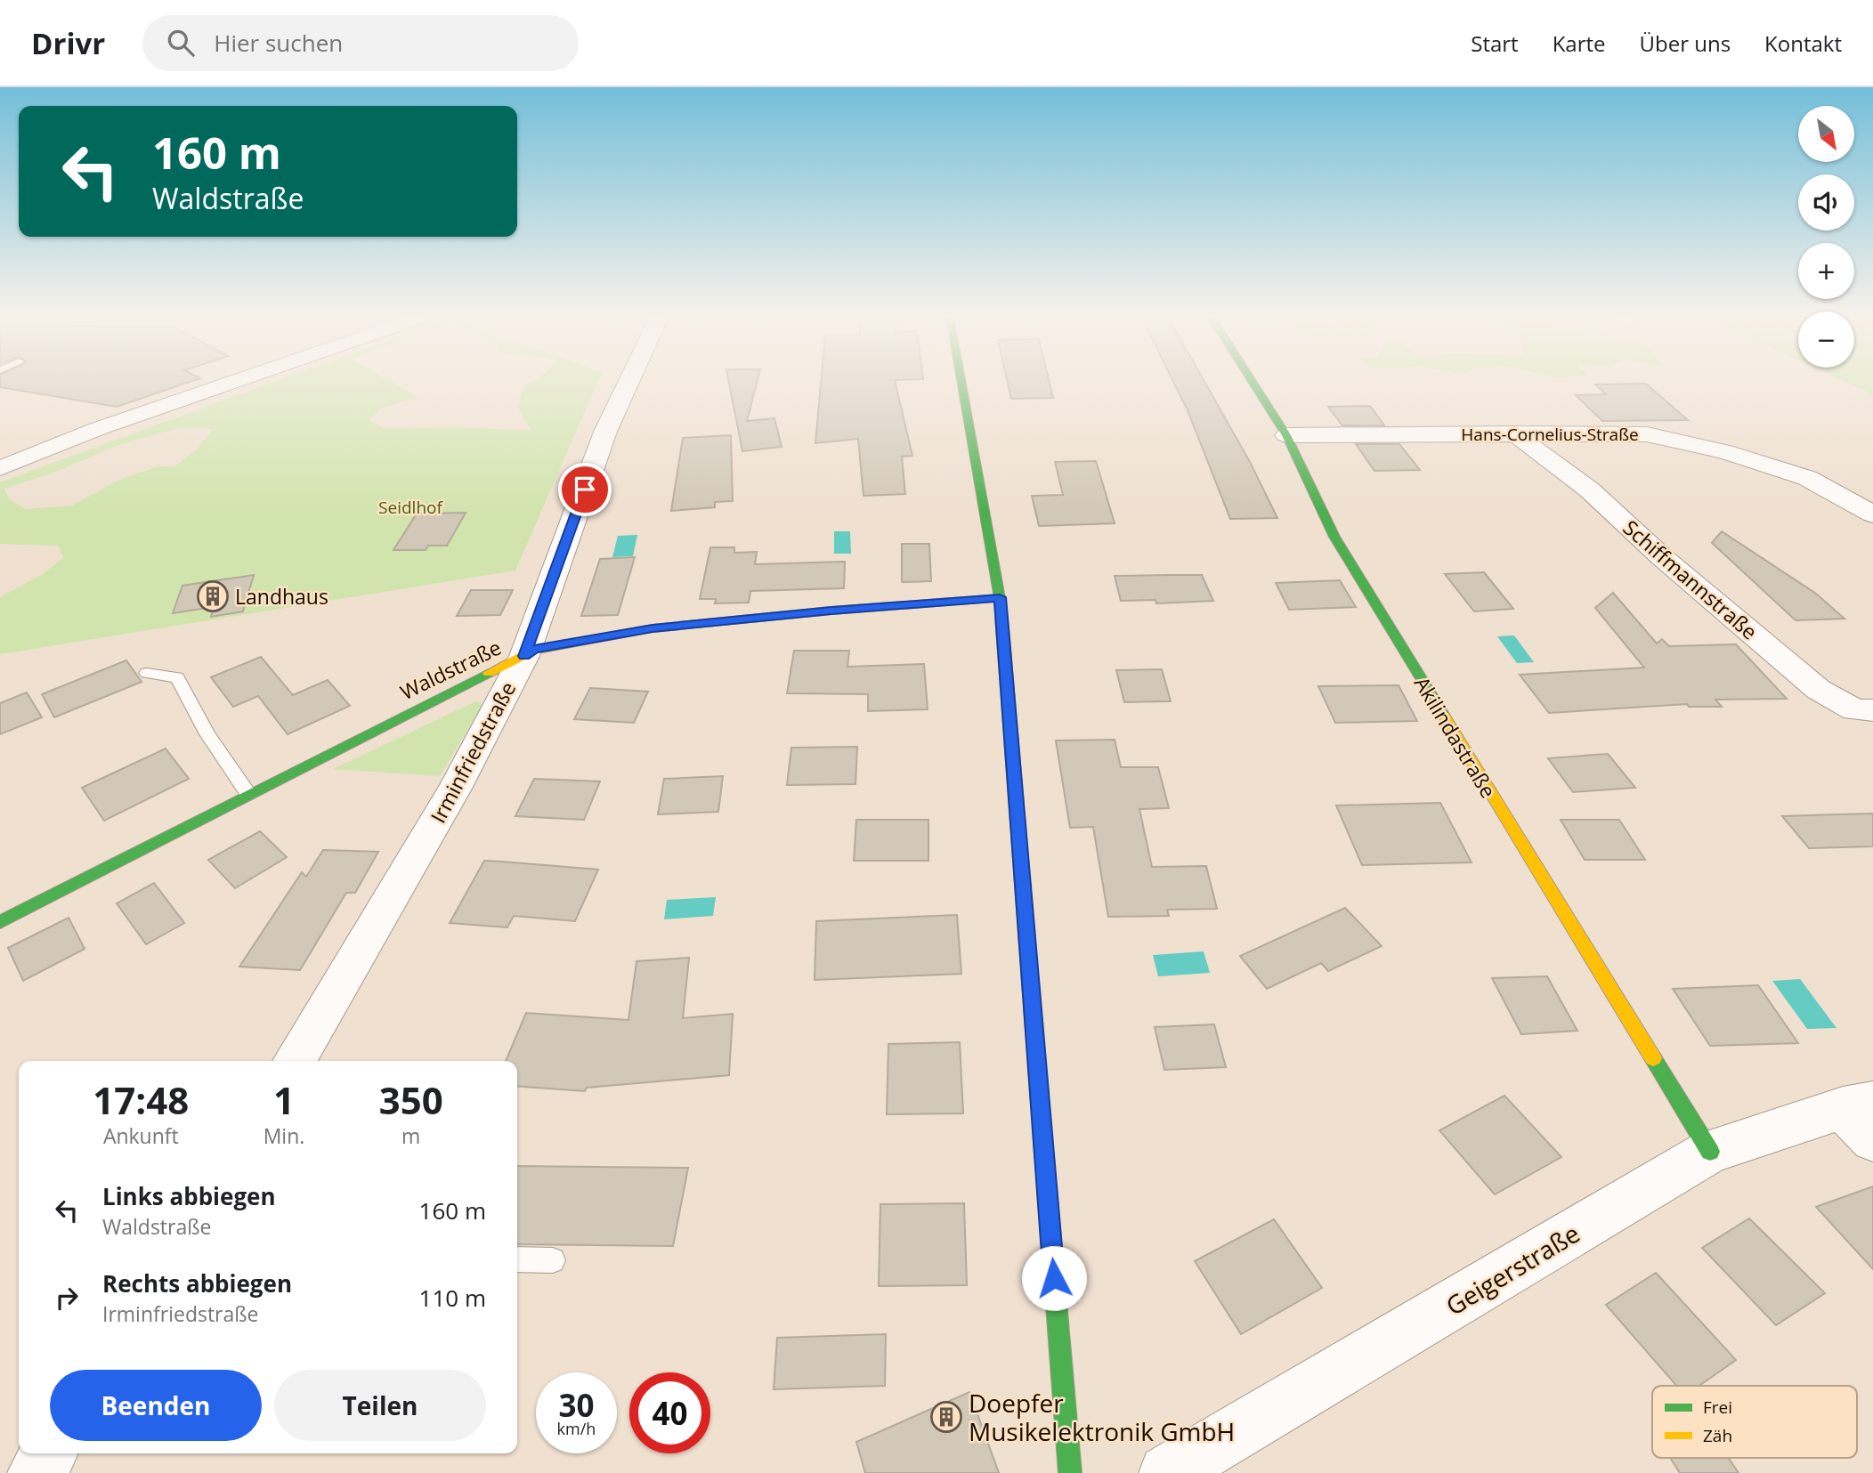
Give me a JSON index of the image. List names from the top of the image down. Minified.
{"streets":{"street":["Hans-Cornelius-Straße","Schiffmannstraße","Waldstraße","Akilindastraße","Irminfriedstraße","Geigerstraße"]},"crossings":[["Hans-Cornelius-Straße","Schiffmannstraße"],["Hans-Cornelius-Straße","Akilindastraße"],["Waldstraße","Irminfriedstraße"],["Akilindastraße","Geigerstraße"]],"parks":["Seidlhof"],"places":{"building":["Landhaus","Doepfer Musikelektronik GmbH"]},"legend":["Frei","Zäh"],"north":"bottom right","page":{"header":"Drivr","search":"Hier suchen","nav":["Start","Karte","Über uns","Kontakt"],"map_buttons":["+","−"],"turn":["160 m","Waldstraße"],"eta":["17:48","Ankunft","1","Min.","350","m"],"list":[{"name":"Links abbiegen","note":"Waldstraße","value":"160 m"},{"name":"Rechts abbiegen","note":"Irminfriedstraße","value":"110 m"}],"buttons":["Beenden","Teilen"],"speed":"30 km/h","limit":"40"}}
